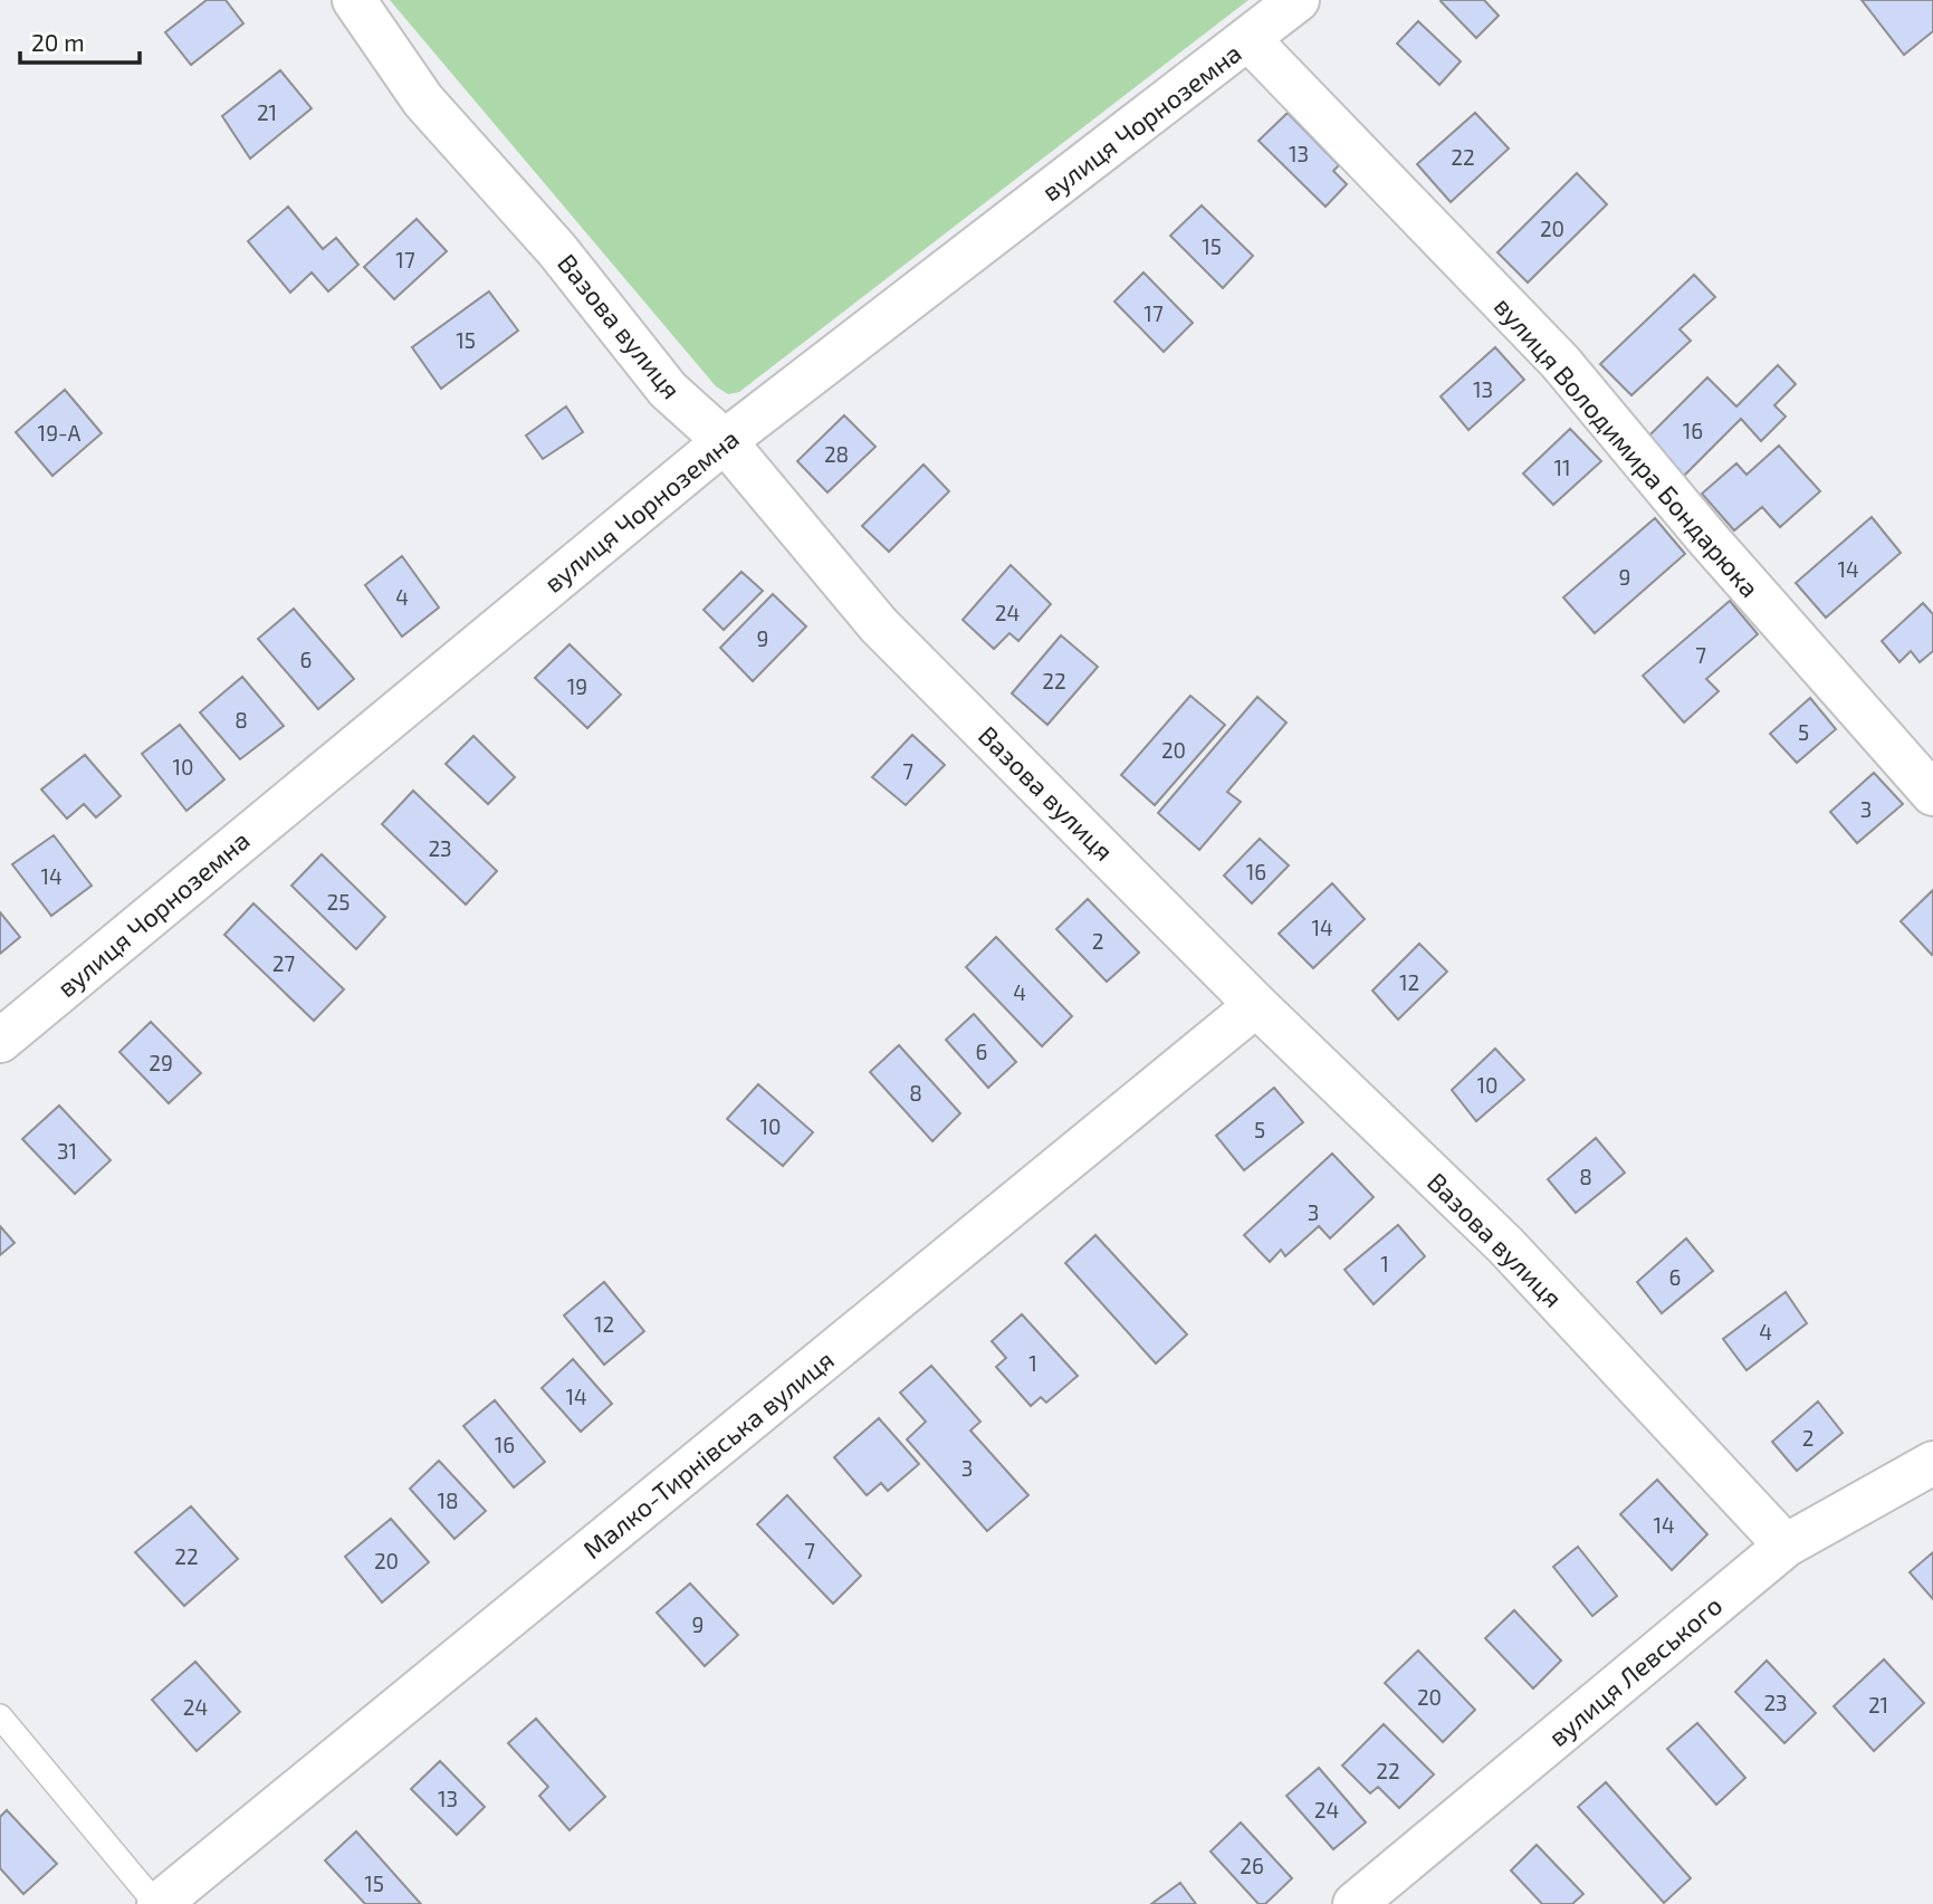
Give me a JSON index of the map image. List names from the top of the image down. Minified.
{"streets":{"street":["вулиця Чорноземна","Вазова вулиця","вулиця Володимира Бондарюка","Малко-Тирнівська вулиця","вулиця Левського"]},"crossings":[["вулиця Чорноземна","Вазова вулиця"],["вулиця Чорноземна","вулиця Володимира Бондарюка"],["Вазова вулиця","Малко-Тирнівська вулиця"],["Вазова вулиця","вулиця Левського"]],"house_numbers":["21","13","22","20","15","17","17","15","13","16","19-А","28","11","14","9","4","24","9","7","6","22","19","8","5","20","10","7","3","23","16","14","25","14","2","27","12","4","6","29","10","8","10","5","31","8","3","1","6","12","4","1","14","2","16","3","18","14","7","22","20","9","20","23","21","24","22","13","24","26","15"],"scale_bar":"20 m"}
